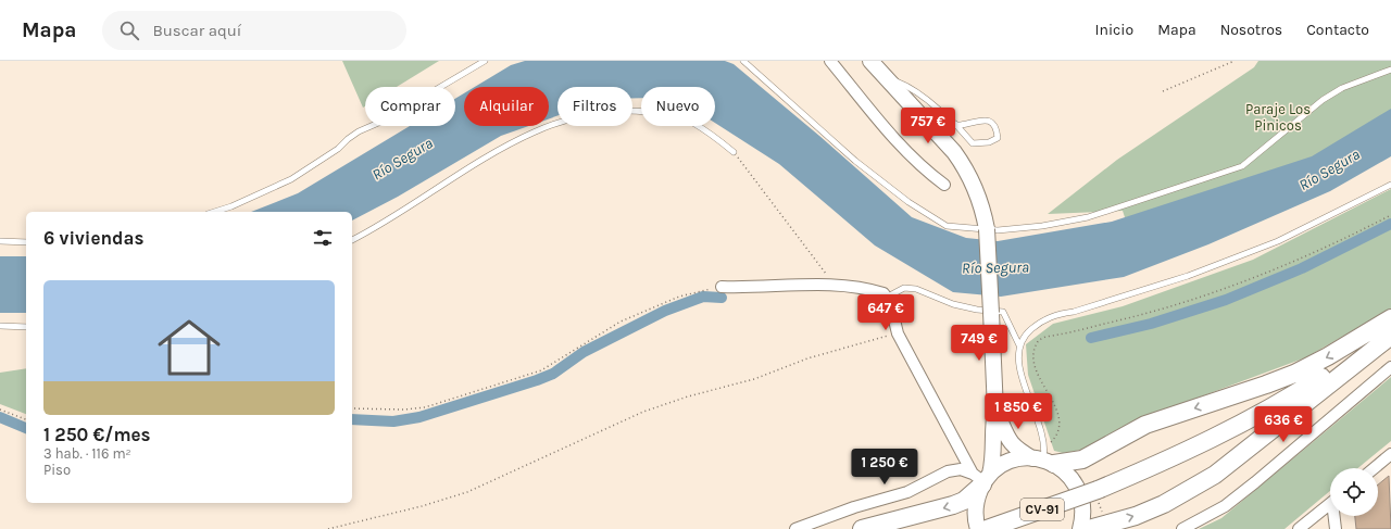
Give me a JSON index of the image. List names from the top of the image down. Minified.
{"streets":{"main road":["CV-91"]},"water":["Río Segura"],"parks":["Paraje Los Pinicos"],"page":{"header":"Mapa","search":"Buscar aquí","nav":["Inicio","Mapa","Nosotros","Contacto"],"chip":["Comprar","Alquilar","Filtros","Nuevo"],"price":["757 €","647 €","749 €","1 850 €","636 €","1 250 €"],"heading":"6 viviendas","list":[{"name":"1 250 €/mes","note":"3 hab. · 116 m² · Piso"}]}}
